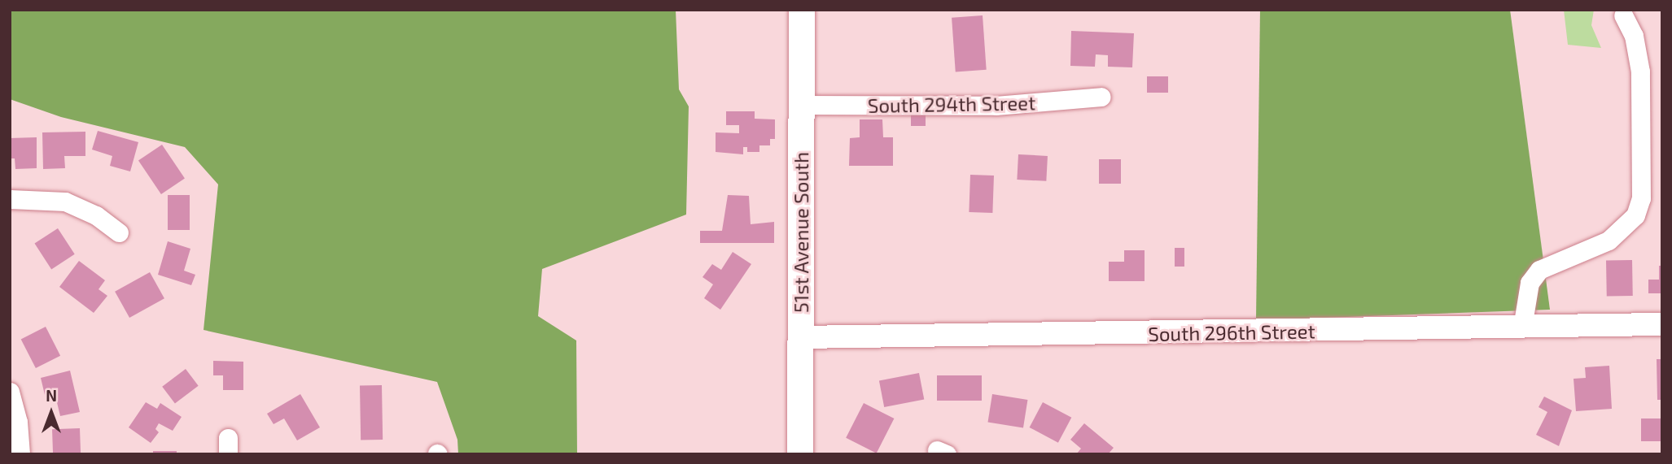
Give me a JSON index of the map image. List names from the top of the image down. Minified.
{"streets":{"main road":["51st Avenue South"],"street":["South 294th Street","South 296th Street"]},"crossings":[["South 294th Street","51st Avenue South"],["51st Avenue South","South 296th Street"]],"north":"top"}
